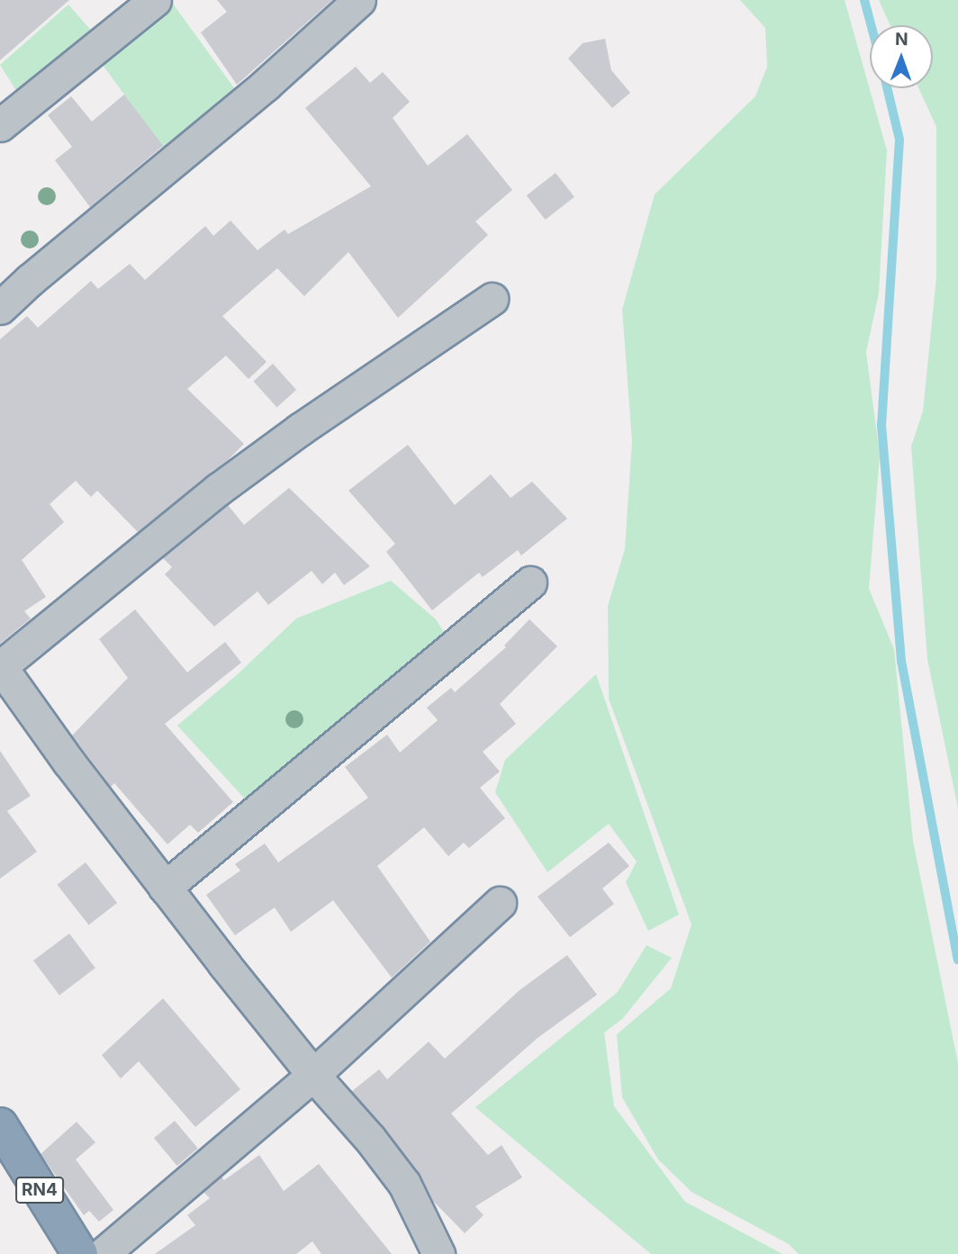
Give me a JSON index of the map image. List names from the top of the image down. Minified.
{"streets":{"highway":["RN4"]},"north":"top"}
